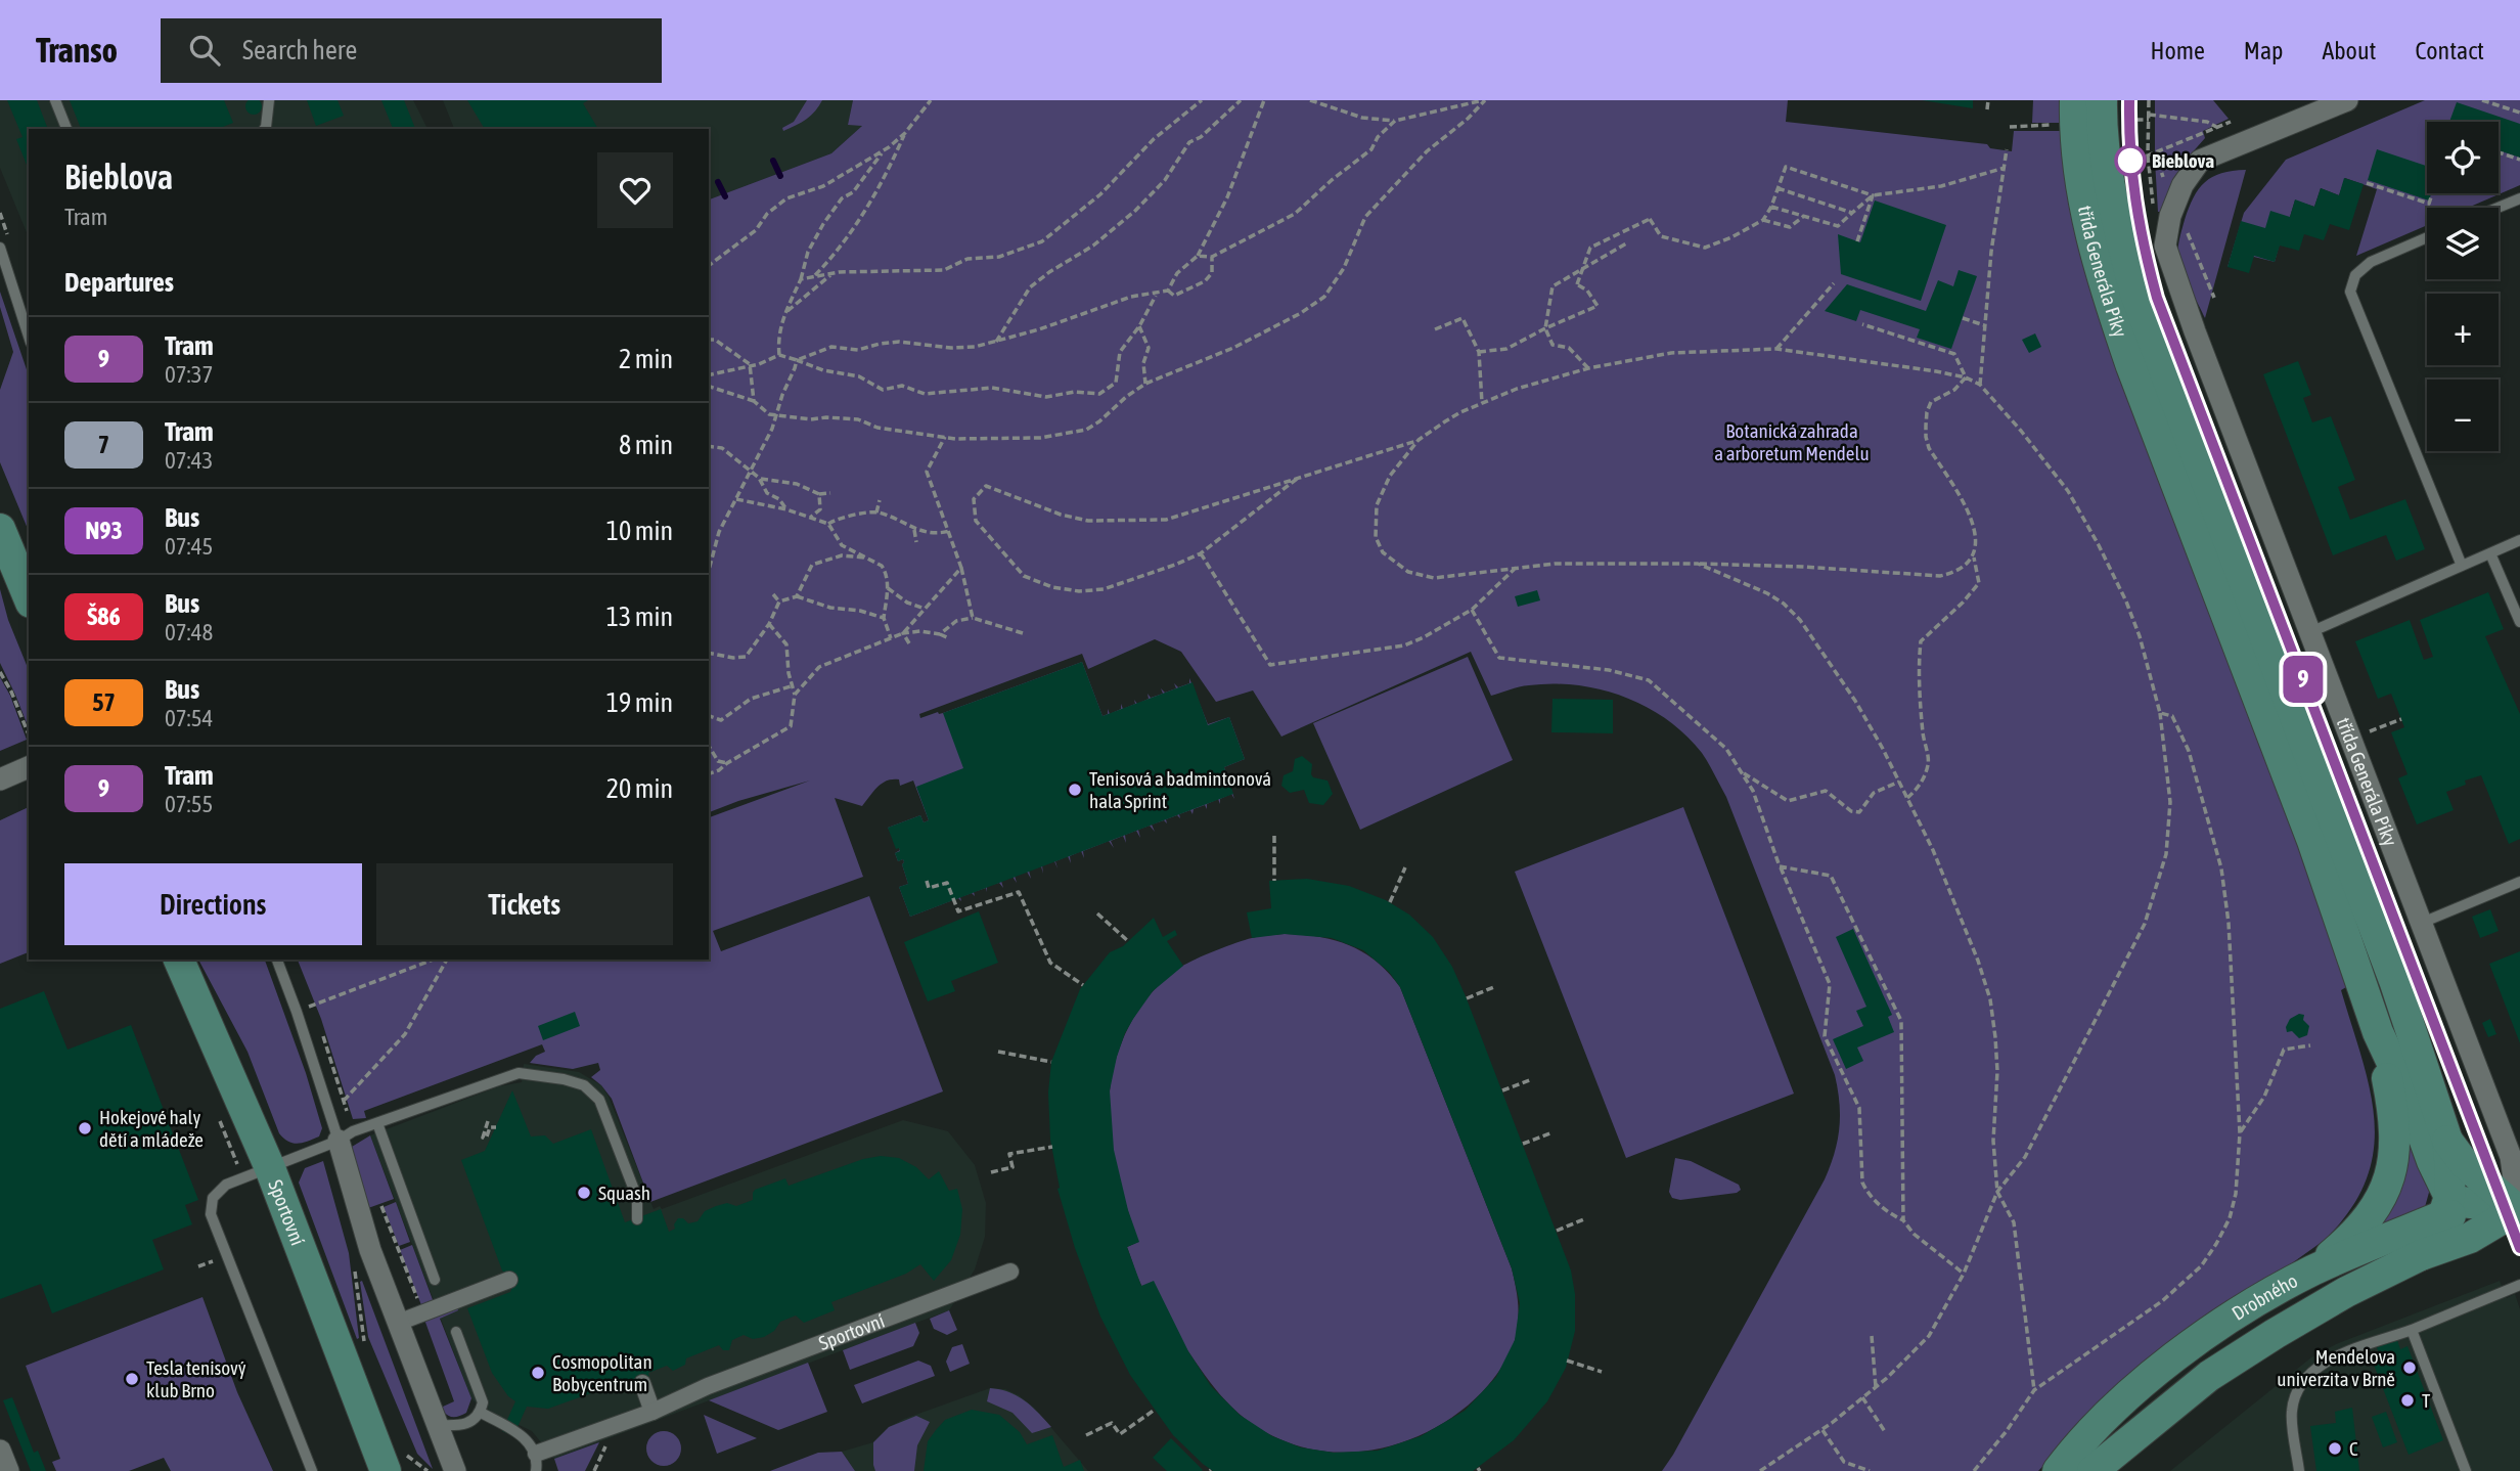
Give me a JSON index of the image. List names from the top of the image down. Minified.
{"streets":{"main road":["třída Generála Píky","Sportovní","Drobného"]},"crossings":[["třída Generála Píky","Drobného"]],"parks":["Botanická zahrada a arboretum Mendelu"],"places":["Bieblova","Tenisová a badmintonová hala Sprint","Hokejové haly dětí a mládeže","Squash","Mendelova univerzita v Brně","Cosmopolitan Bobycentrum","Tesla tenisový klub Brno","T","C"],"lines":["tram line 9"],"page":{"header":"Transo","search":"Search here","nav":["Home","Map","About","Contact"],"on_map":"9","map_buttons":["+","−"],"heading":[["Bieblova","Tram"],"Departures"],"list":[{"mark":"9","name":"Tram","note":"07:37","value":"2 min"},{"mark":"7","name":"Tram","note":"07:43","value":"8 min"},{"mark":"N93","name":"Bus","note":"07:45","value":"10 min"},{"mark":"Š86","name":"Bus","note":"07:48","value":"13 min"},{"mark":"57","name":"Bus","note":"07:54","value":"19 min"},{"mark":"9","name":"Tram","note":"07:55","value":"20 min"}],"buttons":["Directions","Tickets"]}}
